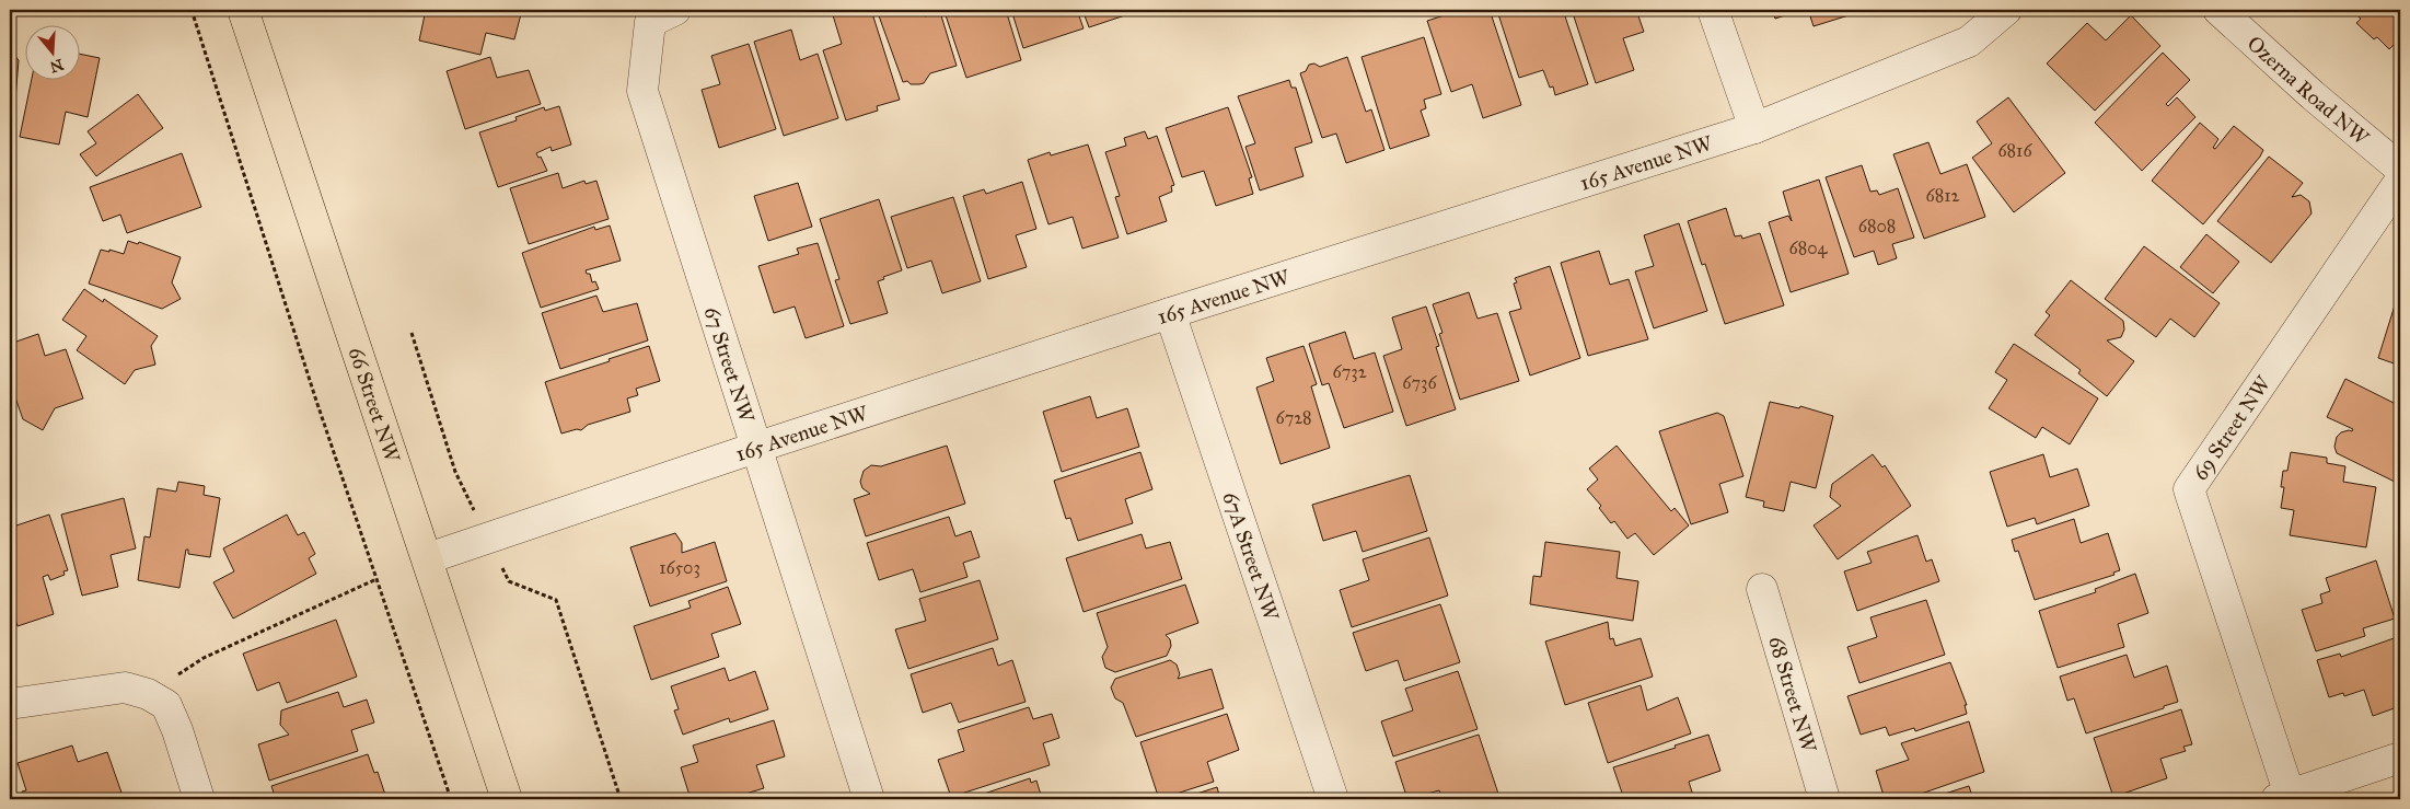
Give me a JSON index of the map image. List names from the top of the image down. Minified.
{"streets":{"main road":["66 Street NW"],"street":["Ozerna Road NW","165 Avenue NW","67 Street NW","69 Street NW","67A Street NW","68 Street NW"]},"crossings":[["165 Avenue NW","67 Street NW"],["165 Avenue NW","66 Street NW"],["165 Avenue NW","67A Street NW"]],"house_numbers":["6816","6812","6808","6804","6732","6736","6728","16503"],"north":"bottom"}
